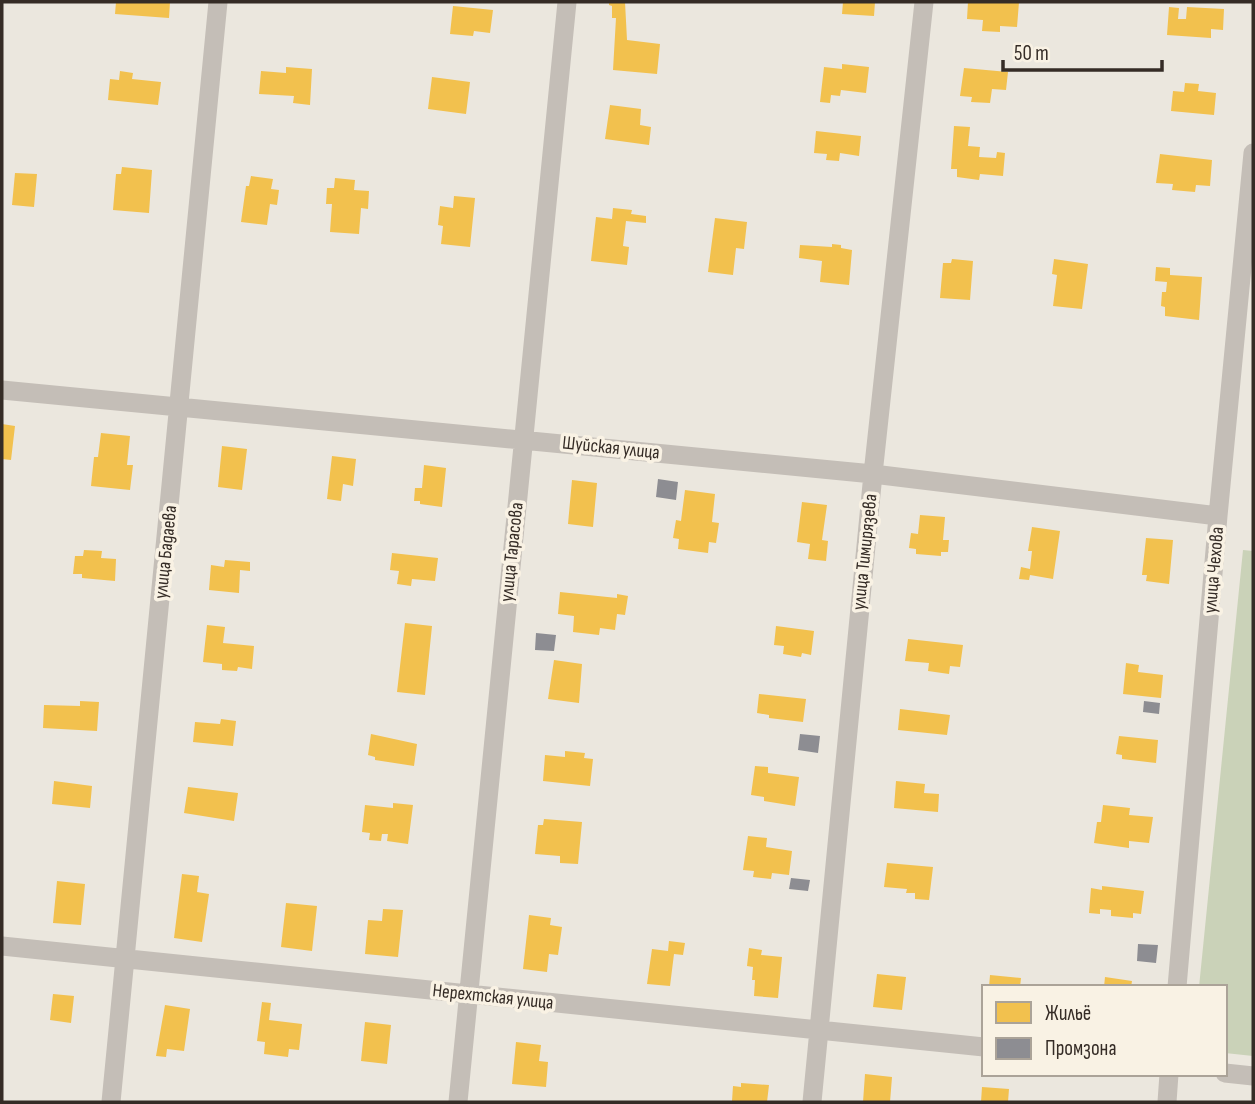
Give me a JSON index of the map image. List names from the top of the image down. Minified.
{"streets":{"street":["Шуйская улица","улица Бадаева","улица Тарасова","улица Тимирязева","улица Чехова","Нерехтская улица"]},"crossings":[["Шуйская улица","улица Бадаева"],["Шуйская улица","улица Тарасова"],["Шуйская улица","улица Тимирязева"],["Шуйская улица","улица Чехова"],["улица Бадаева","Нерехтская улица"],["улица Тарасова","Нерехтская улица"],["улица Тимирязева","Нерехтская улица"]],"legend":["Жильё","Промзона"],"scale_bar":"50 m"}
